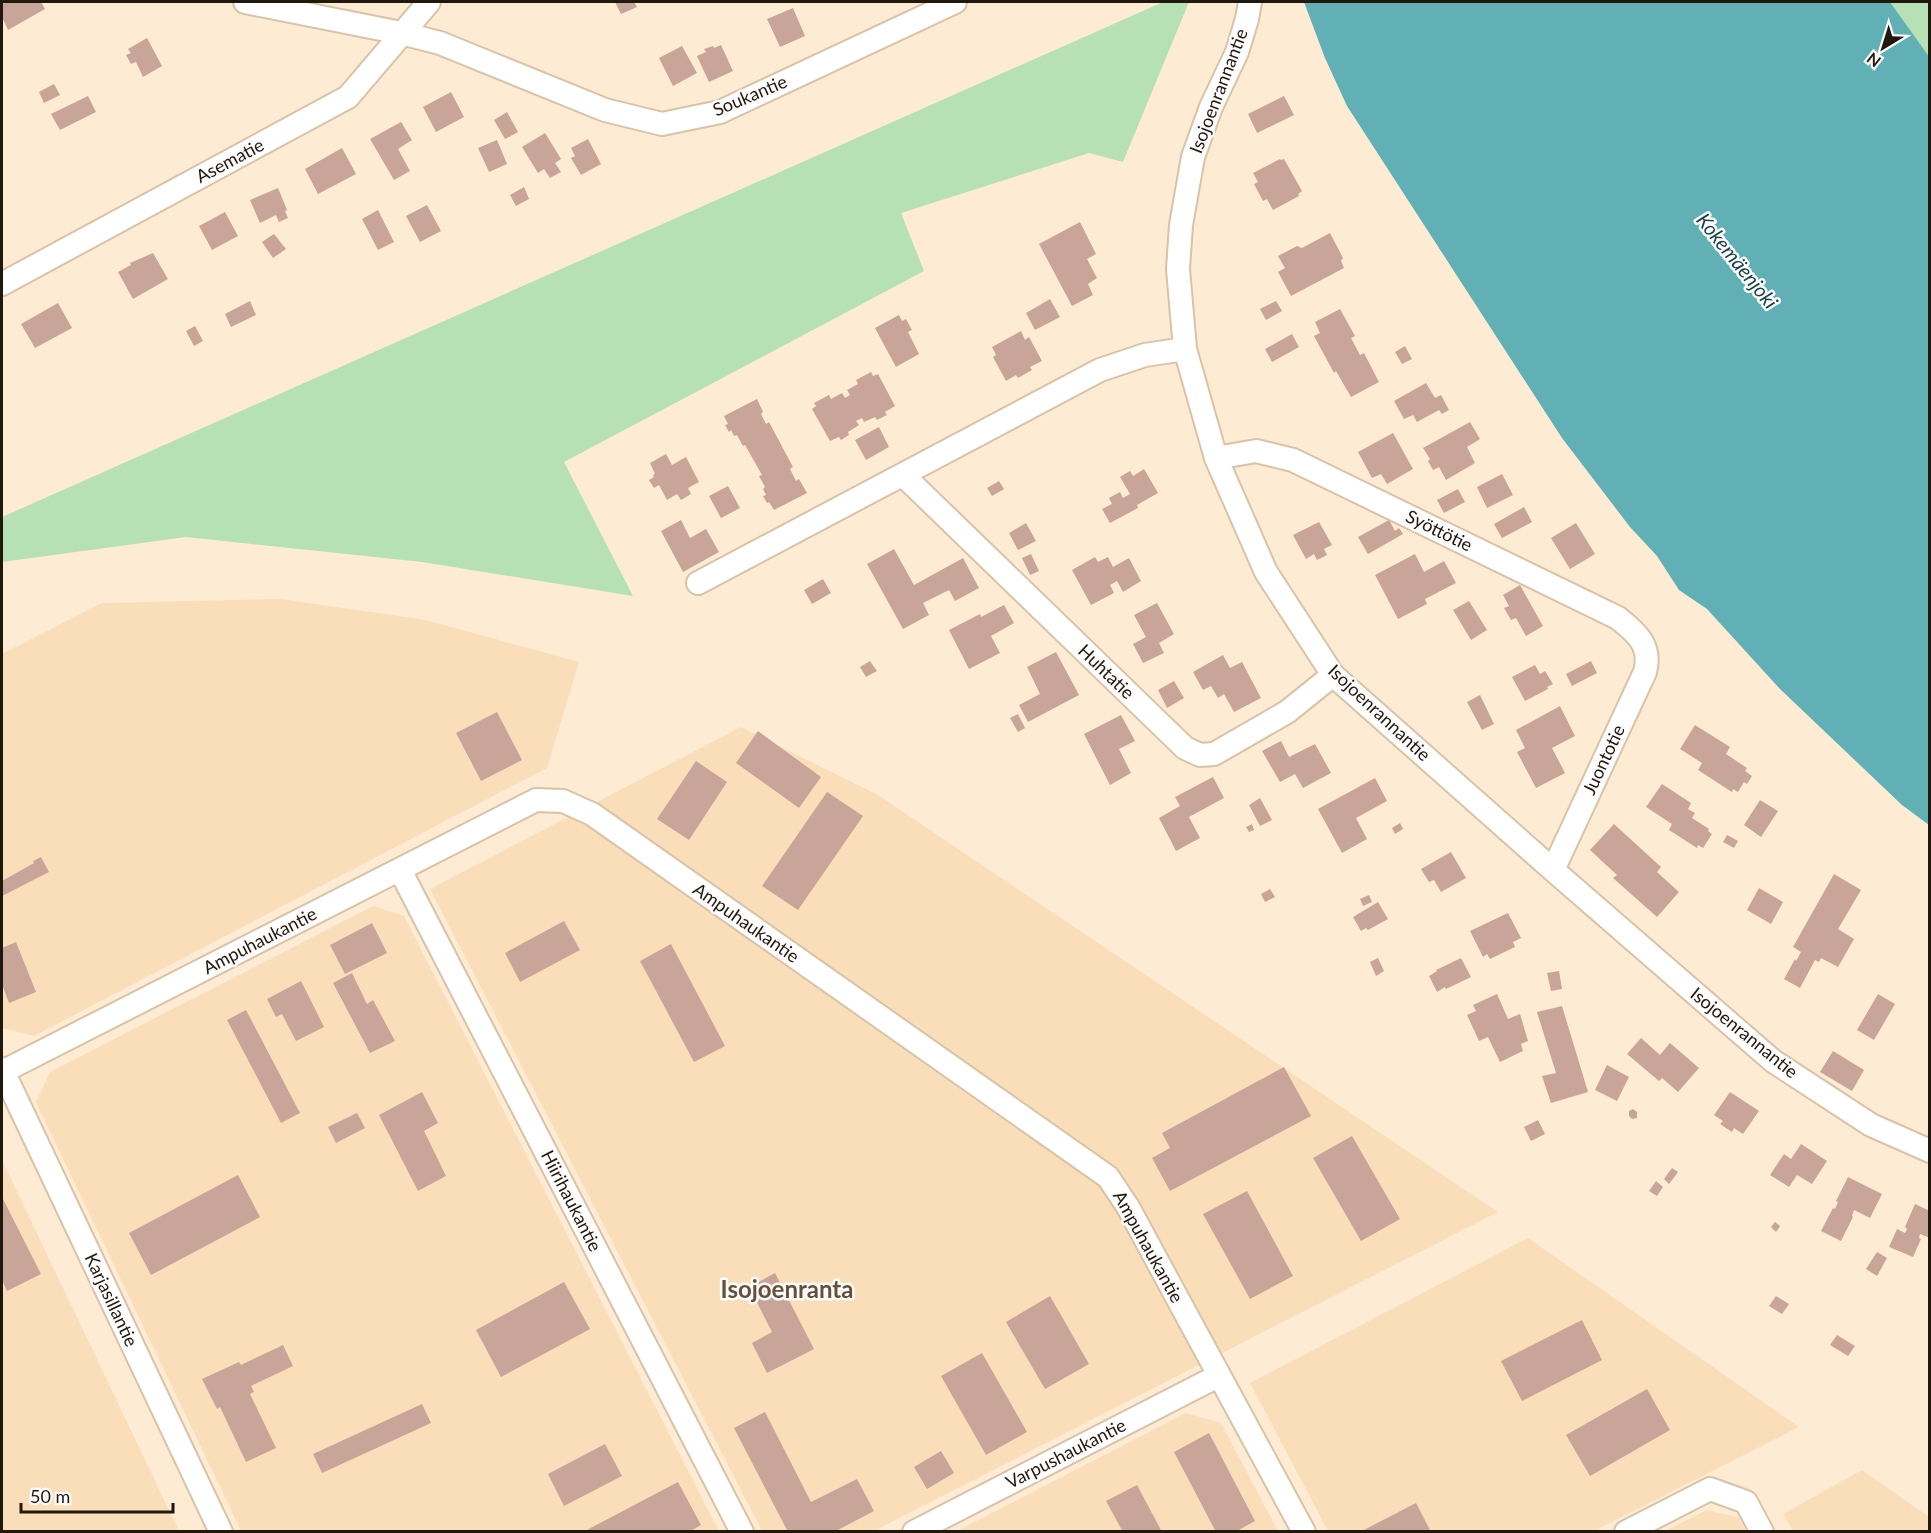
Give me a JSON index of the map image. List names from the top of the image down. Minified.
{"streets":{"street":["Isojoenrannantie","Soukantie","Asematie","Syöttötie","Huhtatie","Juontotie","Ampuhaukantie","Hiirihaukantie","Karjasillantie","Varpushaukantie"]},"crossings":[["Isojoenrannantie","Syöttötie"],["Isojoenrannantie","Huhtatie"],["Isojoenrannantie","Juontotie"],["Soukantie","Asematie"],["Syöttötie","Juontotie"],["Ampuhaukantie","Hiirihaukantie"],["Ampuhaukantie","Karjasillantie"],["Ampuhaukantie","Varpushaukantie"]],"districts":["Isojoenranta"],"water":["Kokemäenjoki"],"scale_bar":"50 m","north":"bottom left"}
